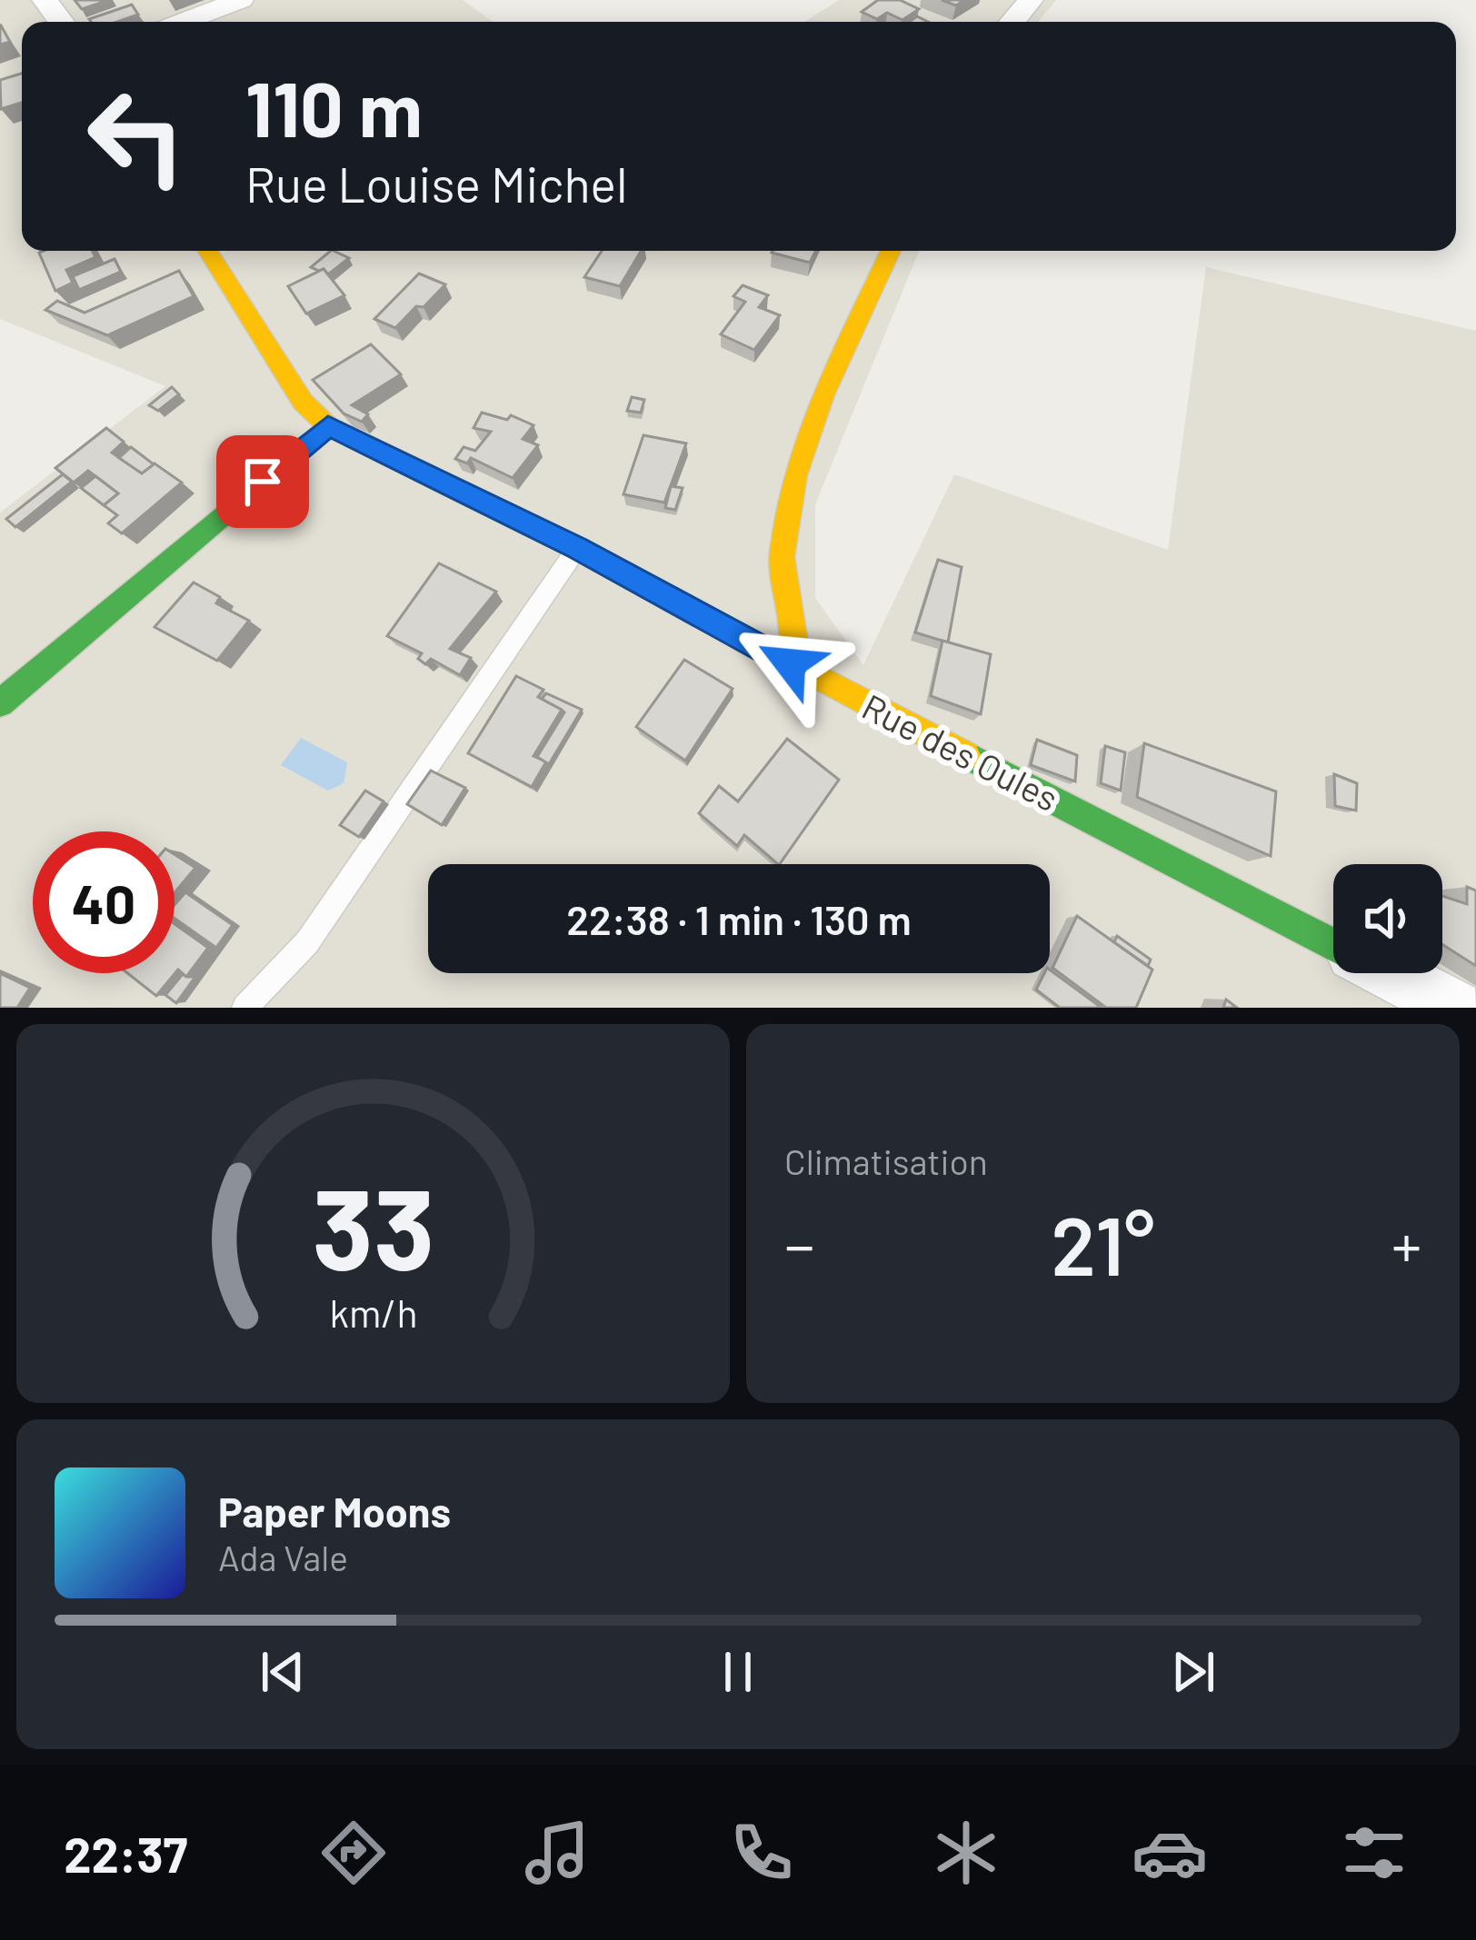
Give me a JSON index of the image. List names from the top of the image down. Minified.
{"streets":{"street":["Rue des Oules"]},"page":{"turn":["110 m","Rue Louise Michel"],"limit":"40","trip":"22:38 · 1 min · 130 m","tile":"Climatisation","heat":["−","21°","+"],"song":["Paper Moons","Ada Vale"],"tabs":"22:37","gauge":["33","km/h"]}}
